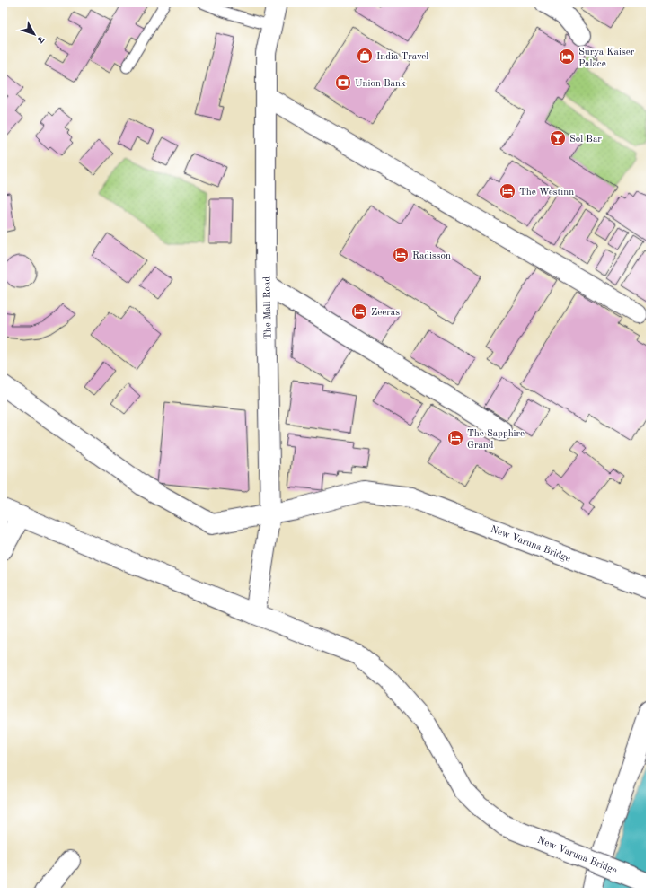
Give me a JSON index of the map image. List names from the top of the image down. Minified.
{"streets":{"street":["The Mall Road","New Varuna Bridge"]},"crossings":[["The Mall Road","New Varuna Bridge"]],"places":{"shop":["India Travel"],"hotel":["Surya Kaiser Palace","The Westinn","Radisson","Zeeras","The Sapphire Grand"],"bank":["Union Bank"],"bar":["Sol Bar"]},"north":"bottom right"}
